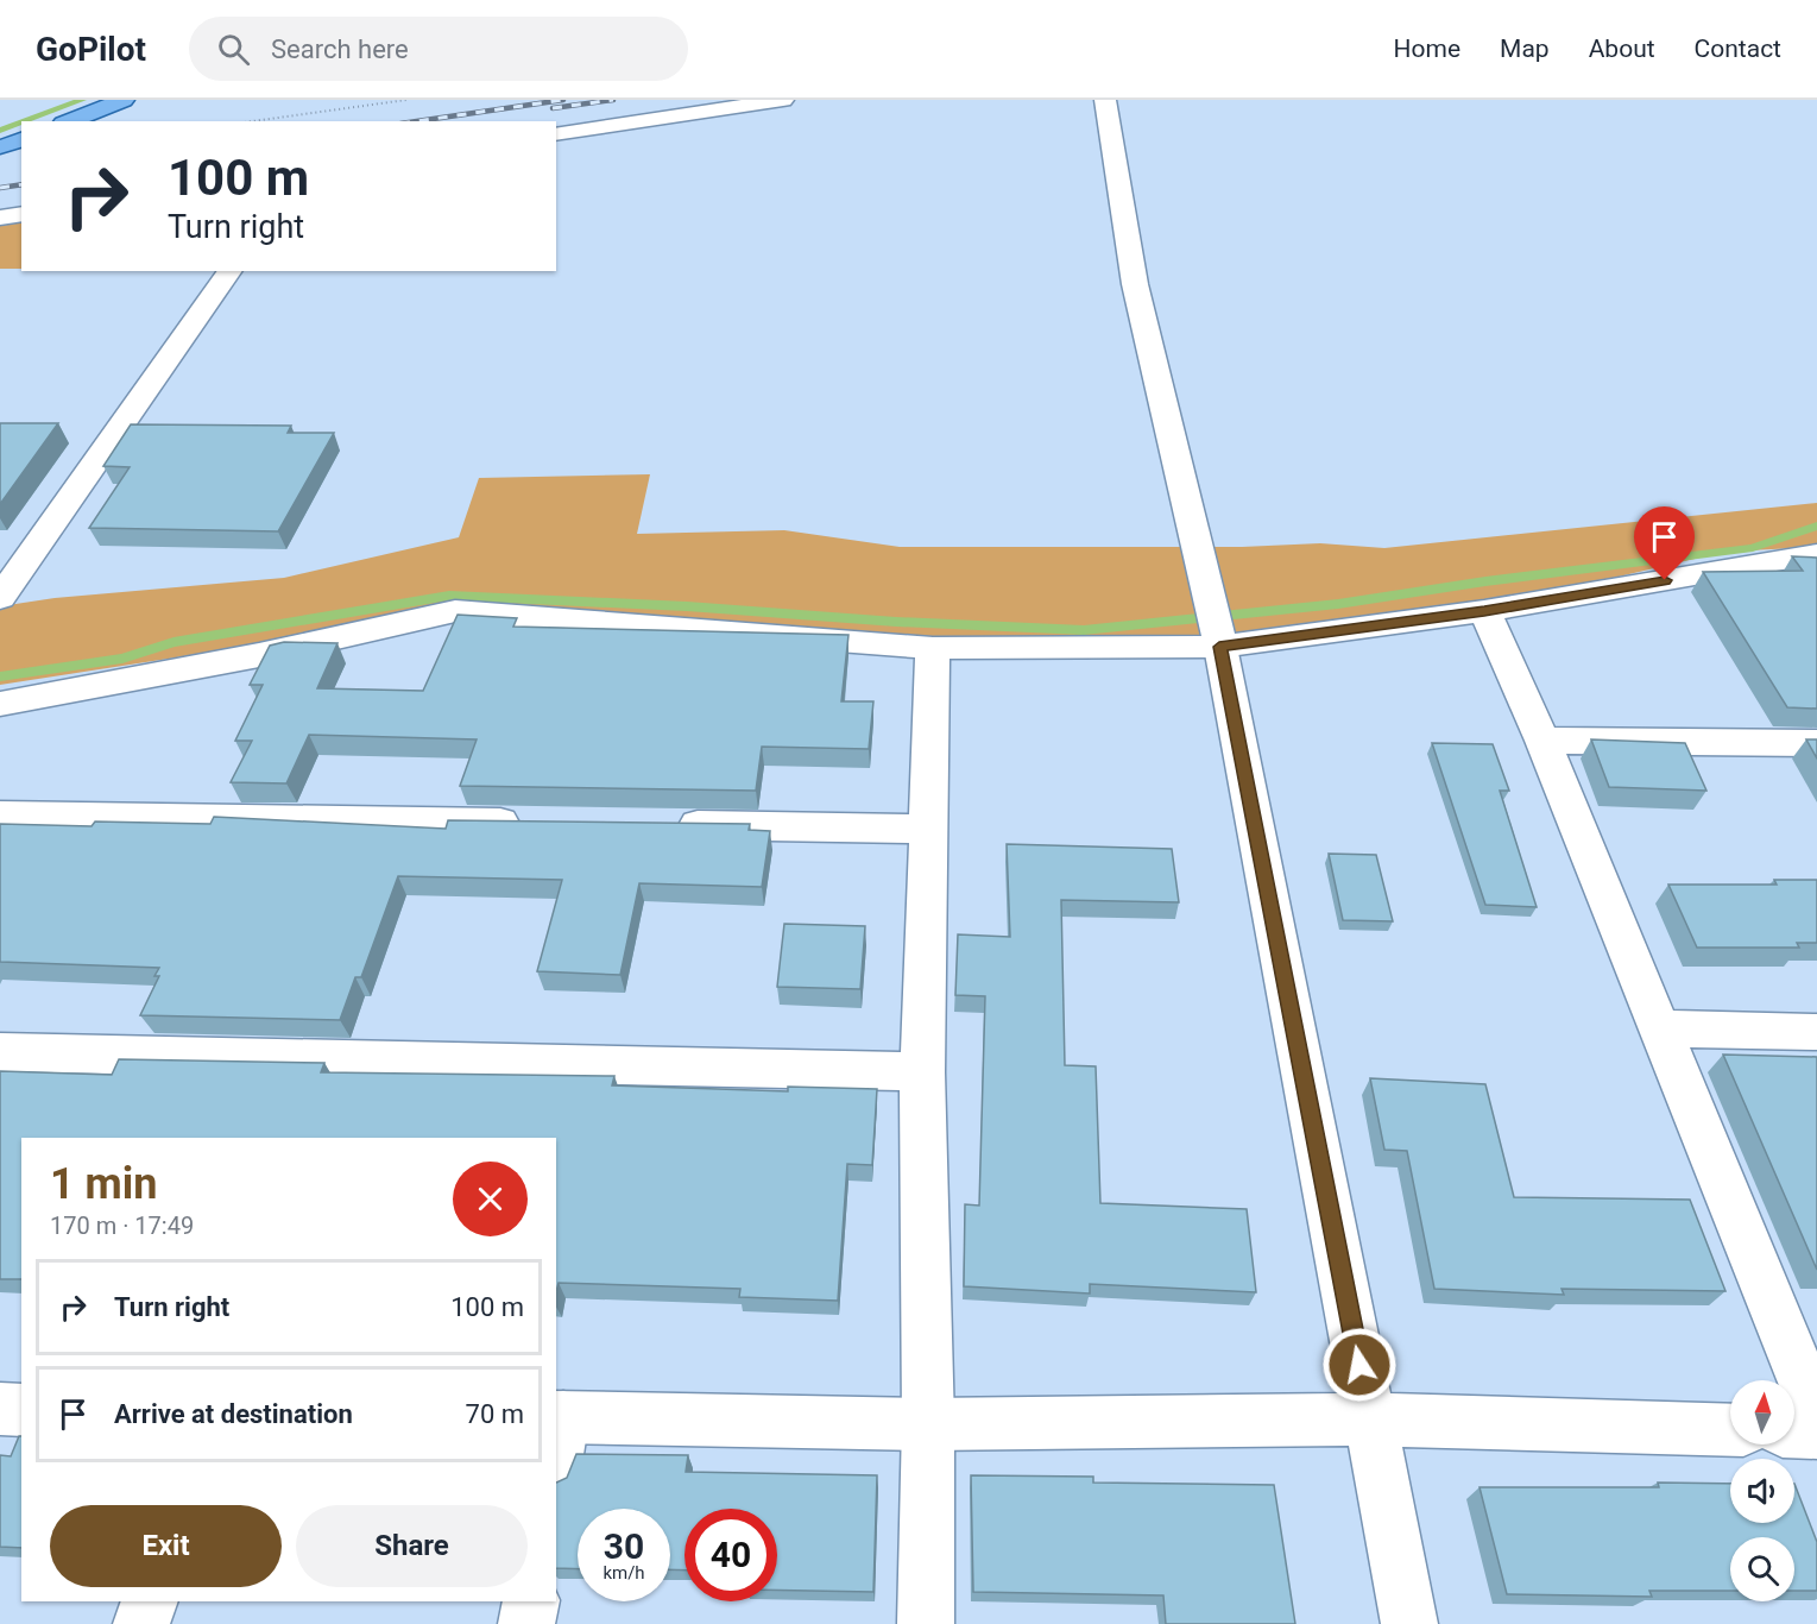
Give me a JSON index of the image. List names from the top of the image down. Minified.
{"north":"top","page":{"header":"GoPilot","search":"Search here","nav":["Home","Map","About","Contact"],"turn":["100 m","Turn right"],"heading":["1 min","170 m · 17:49"],"list":[{"name":"Turn right","value":"100 m"},{"name":"Arrive at destination","value":"70 m"}],"buttons":["Exit","Share"],"speed":"30 km/h","limit":"40"}}
